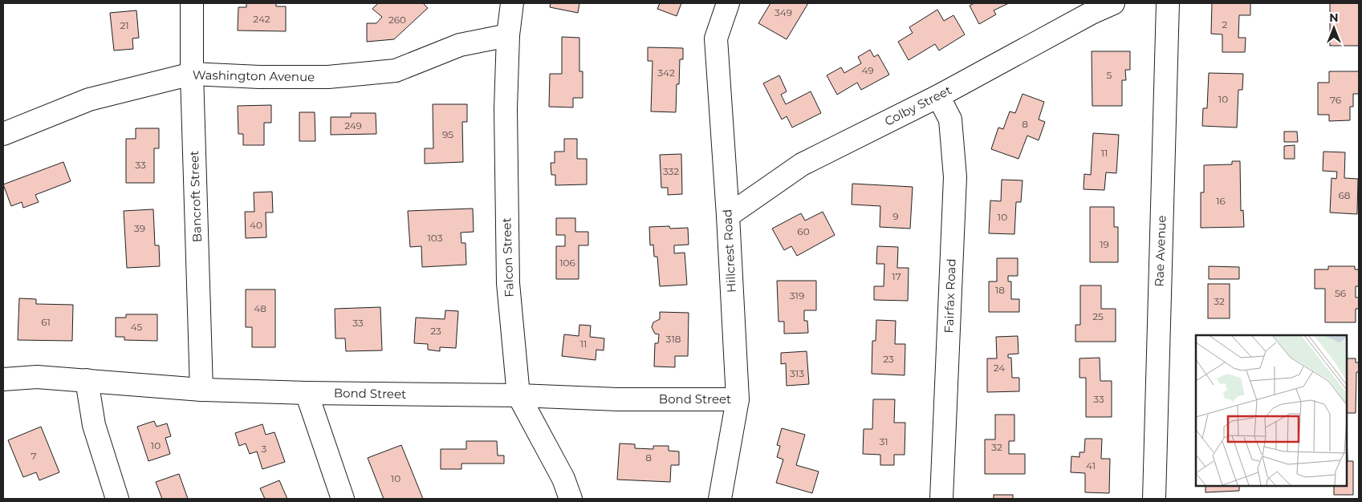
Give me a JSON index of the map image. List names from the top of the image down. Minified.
{"streets":{"street":["Washington Avenue","Colby Street","Bancroft Street","Hillcrest Road","Rae Avenue","Falcon Street","Fairfax Road","Bond Street"]},"crossings":[["Washington Avenue","Bancroft Street"],["Washington Avenue","Falcon Street"],["Colby Street","Hillcrest Road"],["Colby Street","Fairfax Road"],["Bancroft Street","Bond Street"],["Hillcrest Road","Bond Street"],["Falcon Street","Bond Street"]],"house_numbers":["349","242","260","2","21","49","342","5","10","76","8","249","95","11","33","332","68","16","9","10","40","39","60","103","19","106","17","18","56","319","32","48","25","61","33","45","23","318","11","23","24","313","33","31","10","32","3","7","8","41","10"],"north":"top"}
